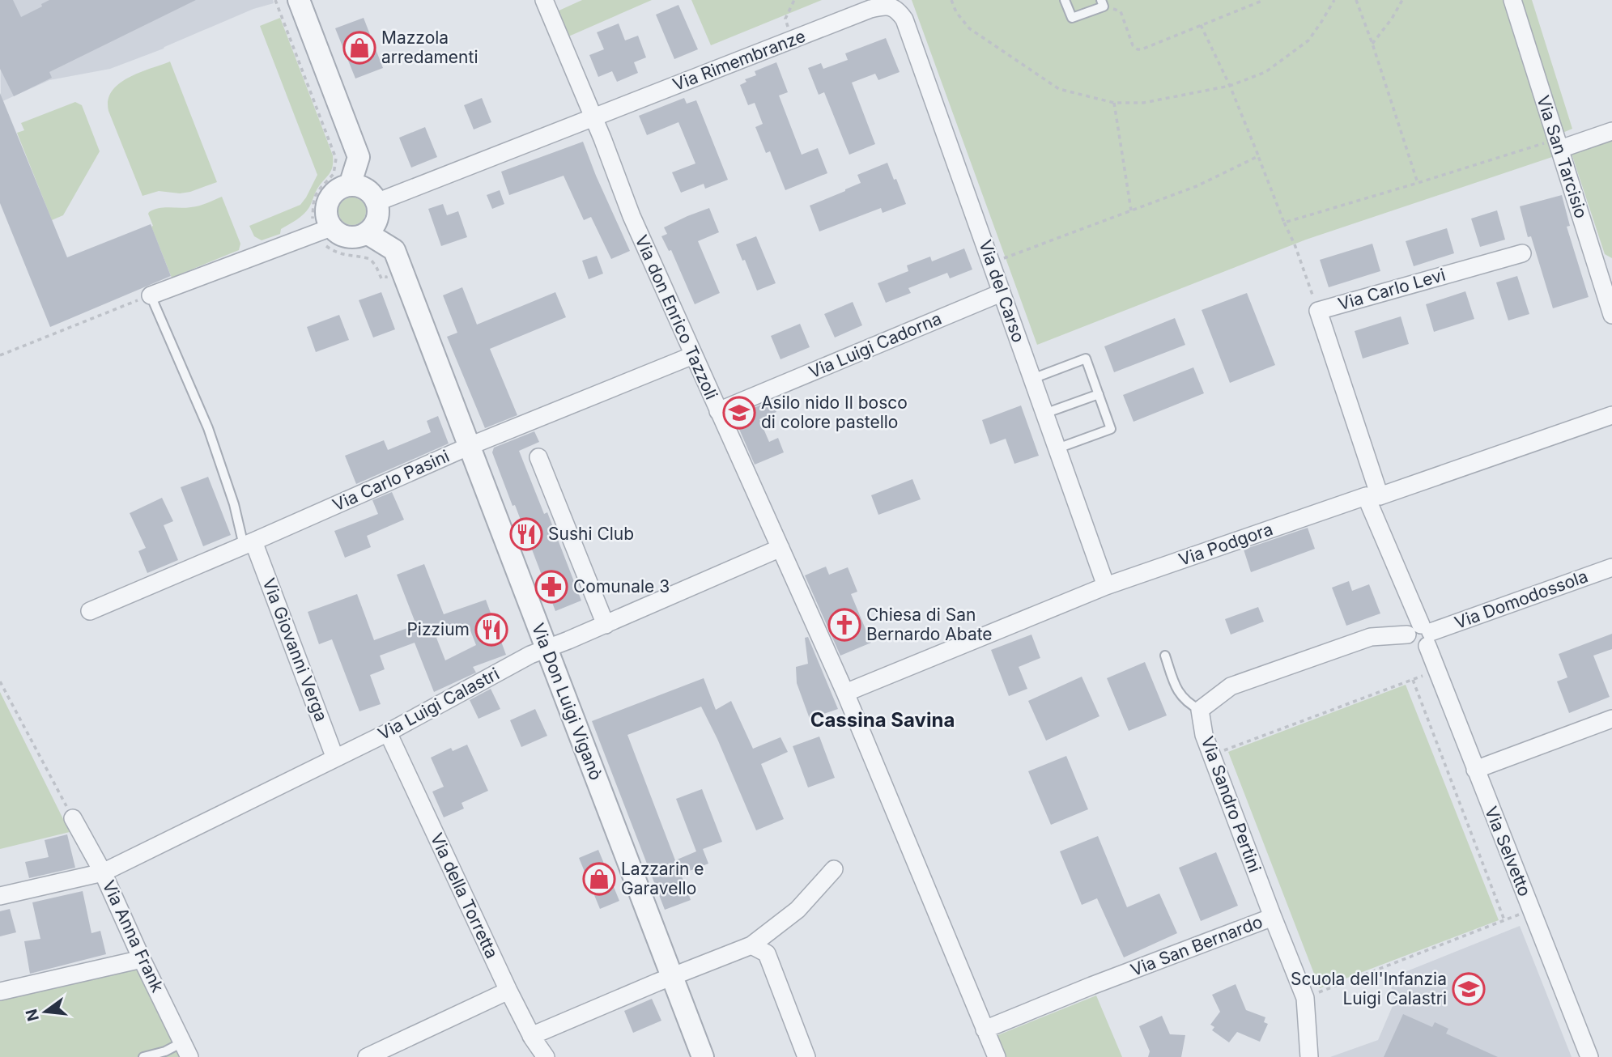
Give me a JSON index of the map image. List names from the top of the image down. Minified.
{"streets":{"street":["Via Rimembranze","Via San Tarcisio","Via Carlo Levi","Via del Carso","Via don Enrico Tazzoli","Via Luigi Cadorna","Via Carlo Pasini","Via Podgora","Via Domodossola","Via Giovanni Verga","Via Don Luigi Viganò","Via Luigi Calastri","Via Sandro Pertini","Via Selvetto","Via della Torretta","Via Anna Frank","Via San Bernardo"]},"crossings":[["Via Rimembranze","Via del Carso"],["Via Rimembranze","Via don Enrico Tazzoli"],["Via Rimembranze","Via Don Luigi Viganò"],["Via Carlo Levi","Via Podgora"],["Via Carlo Levi","Via Selvetto"],["Via del Carso","Via Luigi Cadorna"],["Via del Carso","Via Podgora"],["Via don Enrico Tazzoli","Via Luigi Cadorna"],["Via don Enrico Tazzoli","Via Carlo Pasini"],["Via don Enrico Tazzoli","Via Podgora"],["Via don Enrico Tazzoli","Via Luigi Calastri"],["Via Carlo Pasini","Via Giovanni Verga"],["Via Carlo Pasini","Via Don Luigi Viganò"],["Via Podgora","Via Selvetto"],["Via Domodossola","Via Selvetto"],["Via Giovanni Verga","Via Luigi Calastri"],["Via Don Luigi Viganò","Via Luigi Calastri"],["Via Luigi Calastri","Via della Torretta"],["Via Luigi Calastri","Via Anna Frank"],["Via Sandro Pertini","Via San Bernardo"]],"districts":["Cassina Savina"],"places":{"shop":["Mazzola arredamenti","Lazzarin e Garavello"],"school or university":["Asilo nido Il bosco di colore pastello","Scuola dell'Infanzia Luigi Calastri"],"restaurant":["Sushi Club","Pizzium"],"pharmacy":["Comunale 3"],"church":["Chiesa di San Bernardo Abate"]},"north":"left"}
